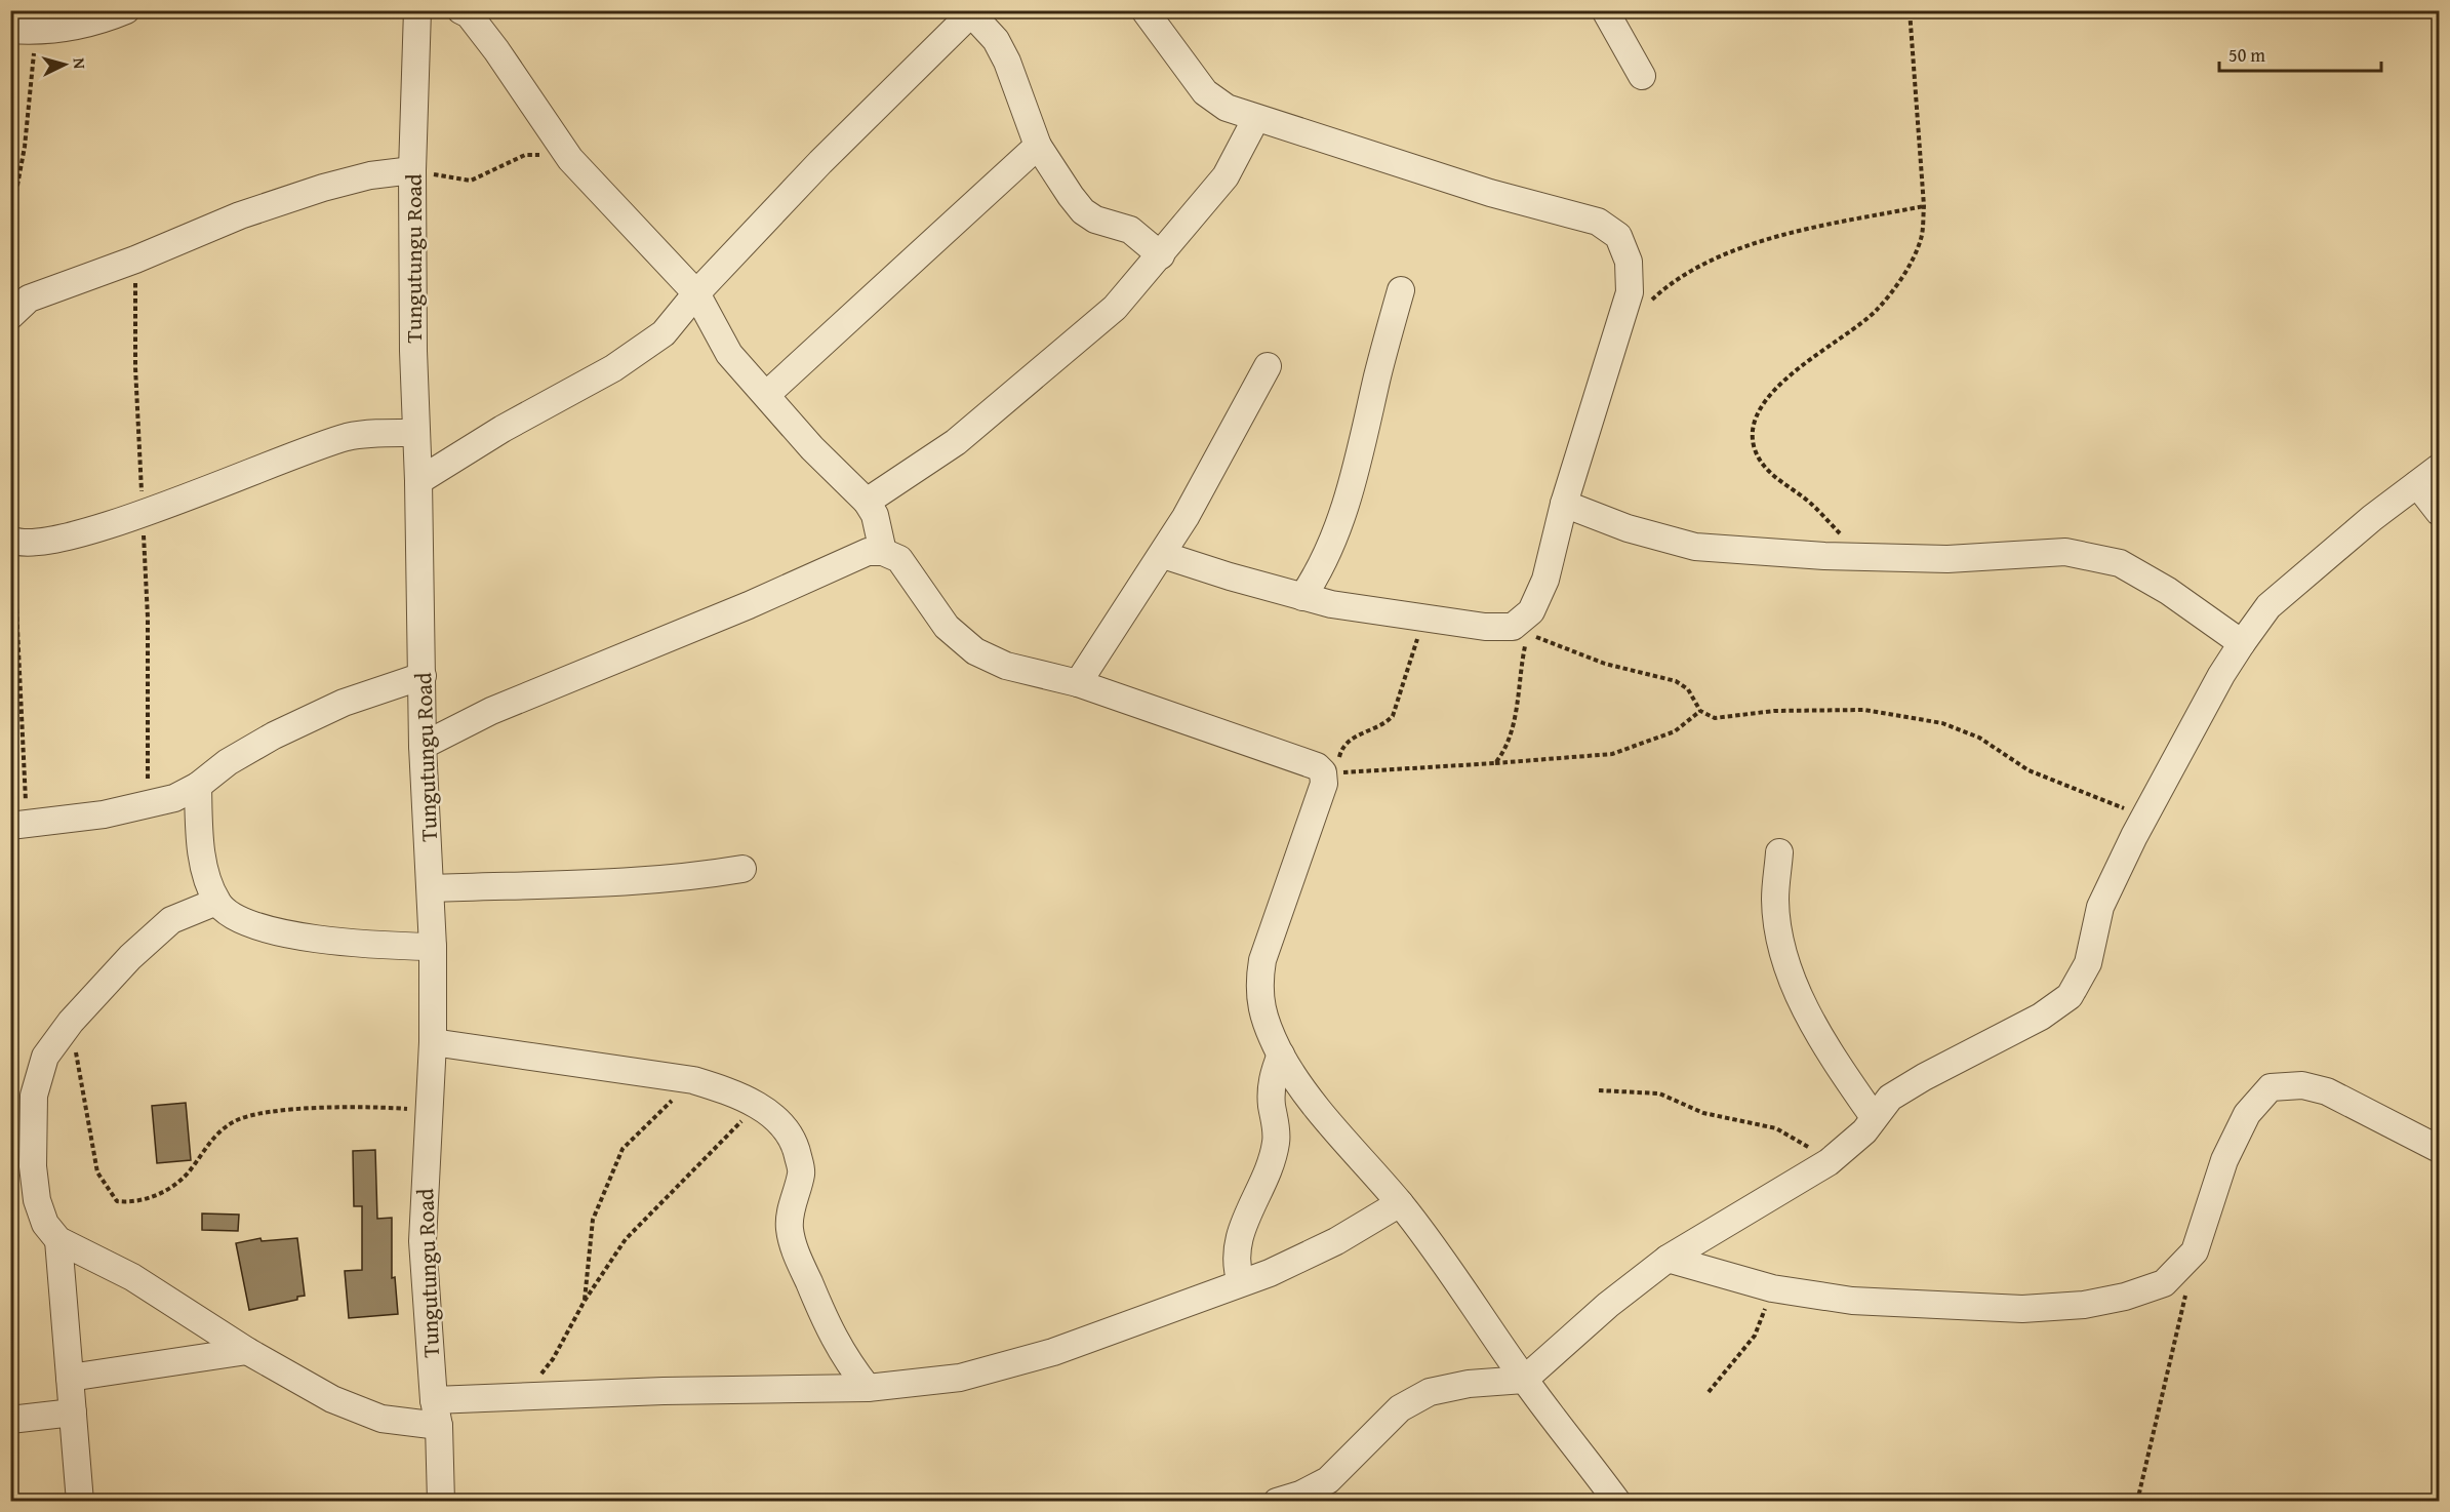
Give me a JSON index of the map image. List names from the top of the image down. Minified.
{"streets":{"street":["Tungutungu Road"]},"scale_bar":"50 m","north":"right"}
